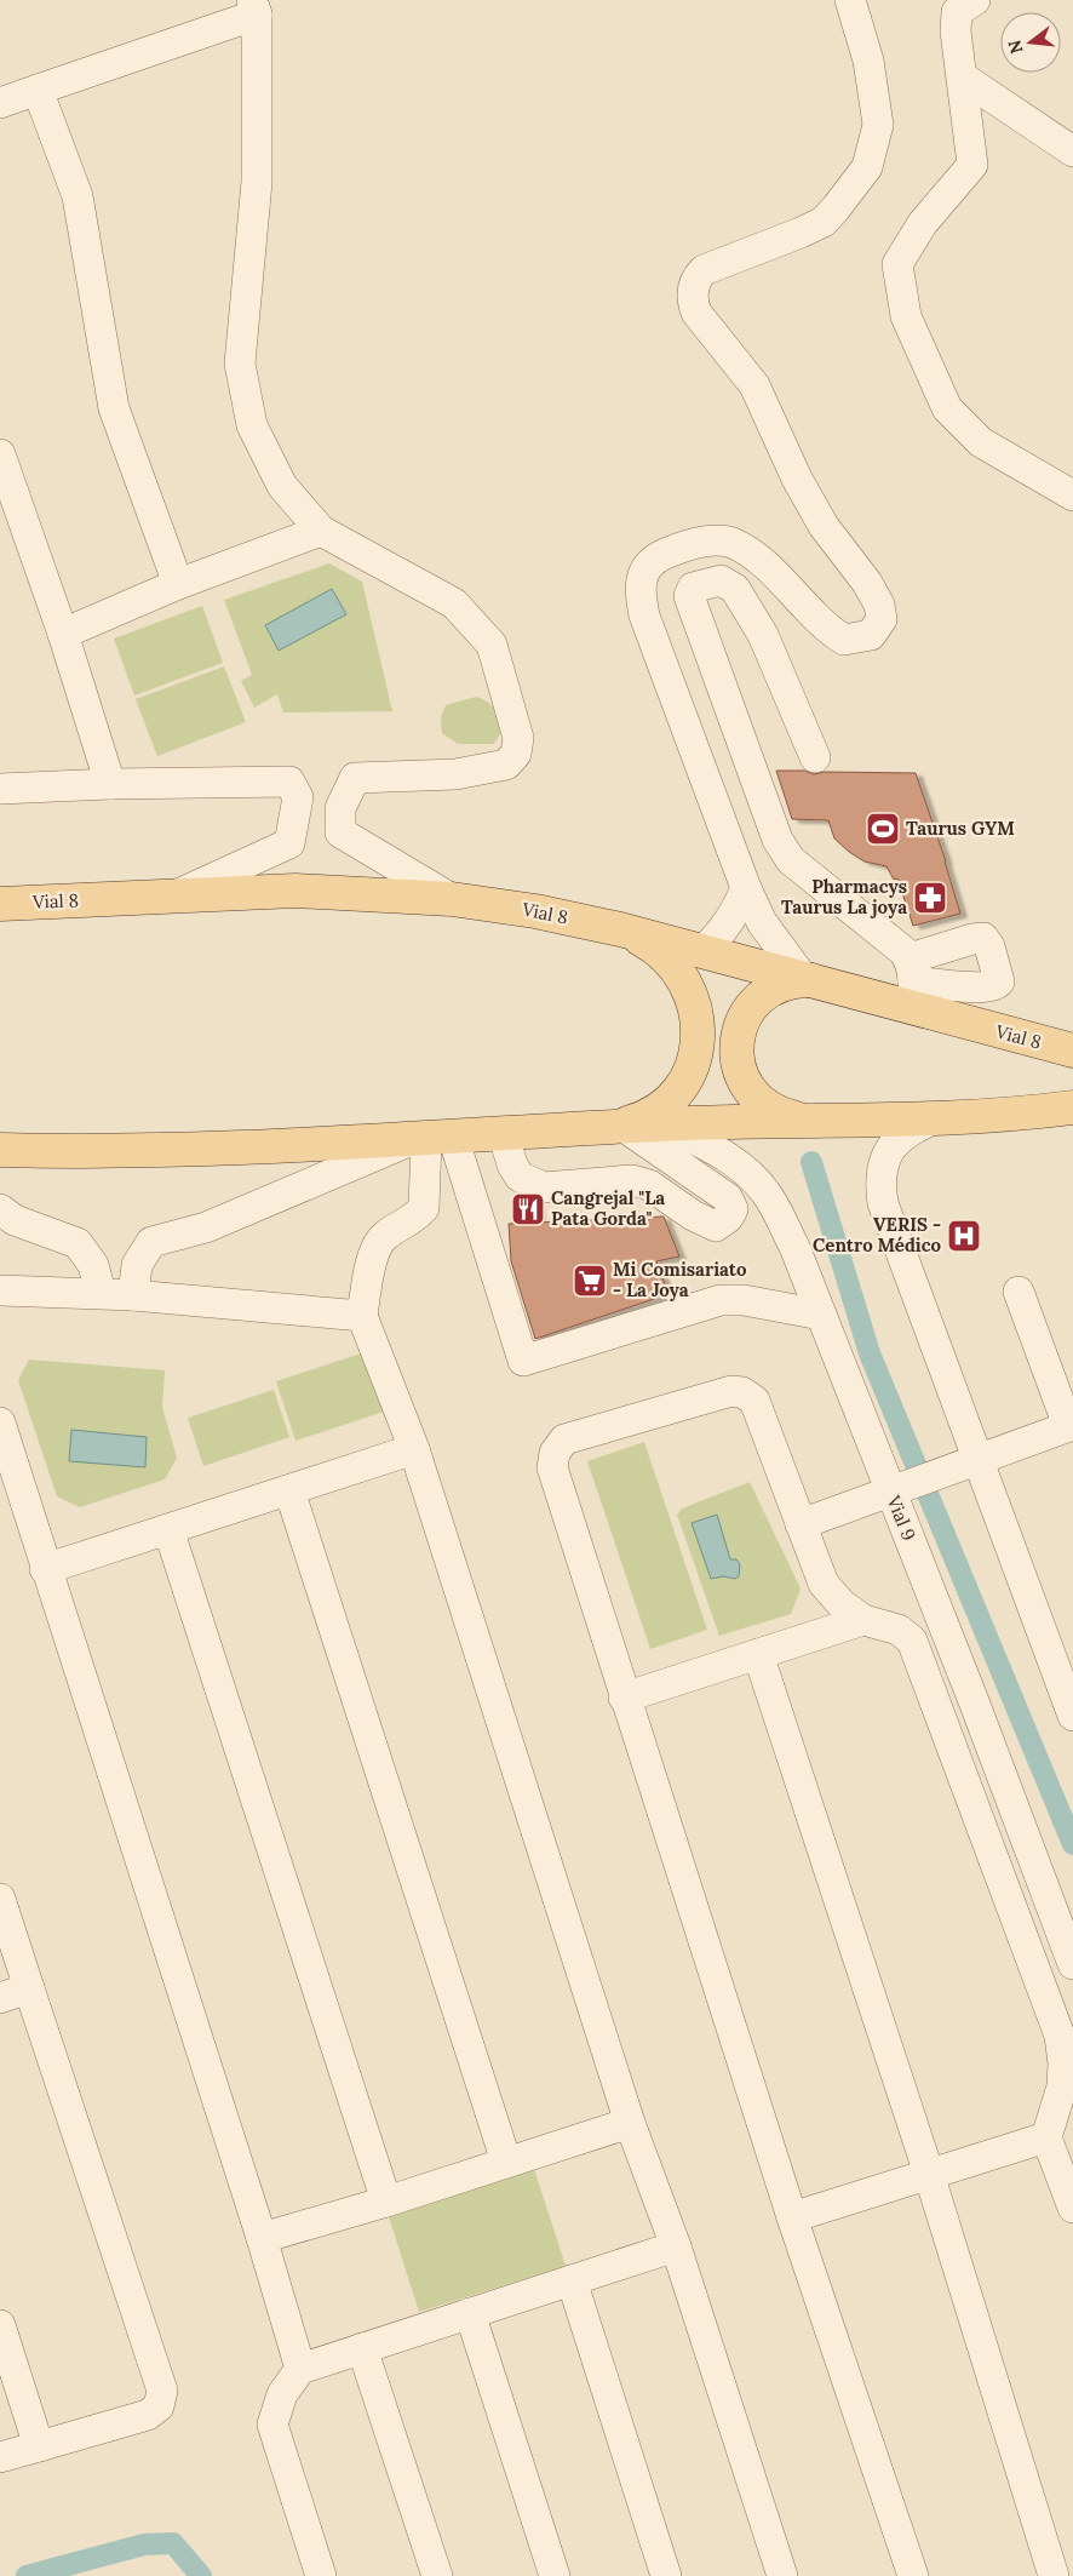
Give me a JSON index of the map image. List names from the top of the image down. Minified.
{"streets":{"main road":["Vial 8"],"street":["Vial 9"]},"places":{"sports":["Taurus GYM"],"pharmacy":["Pharmacys Taurus La joya"],"restaurant":["Cangrejal \"La Pata Gorda\""],"hospital":["VERIS - Centro Médico"],"supermarket":["Mi Comisariato - La Joya"]},"north":"left"}
